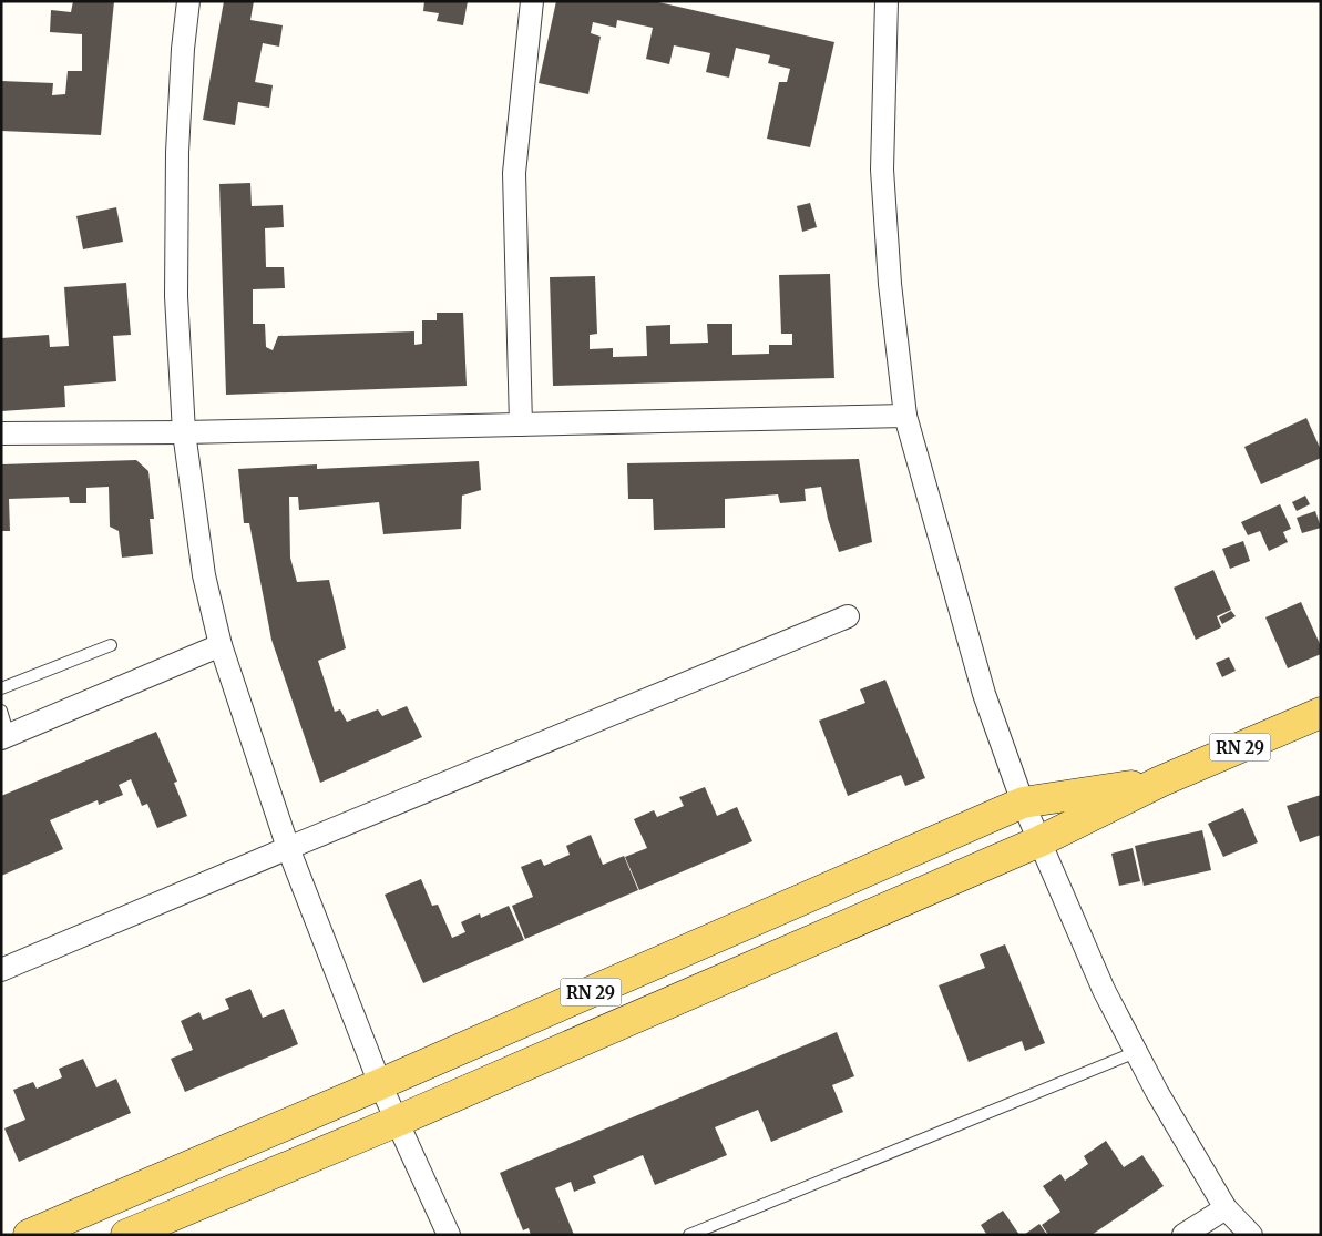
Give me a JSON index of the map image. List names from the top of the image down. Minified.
{"streets":{"main road":["RN 29"]}}
